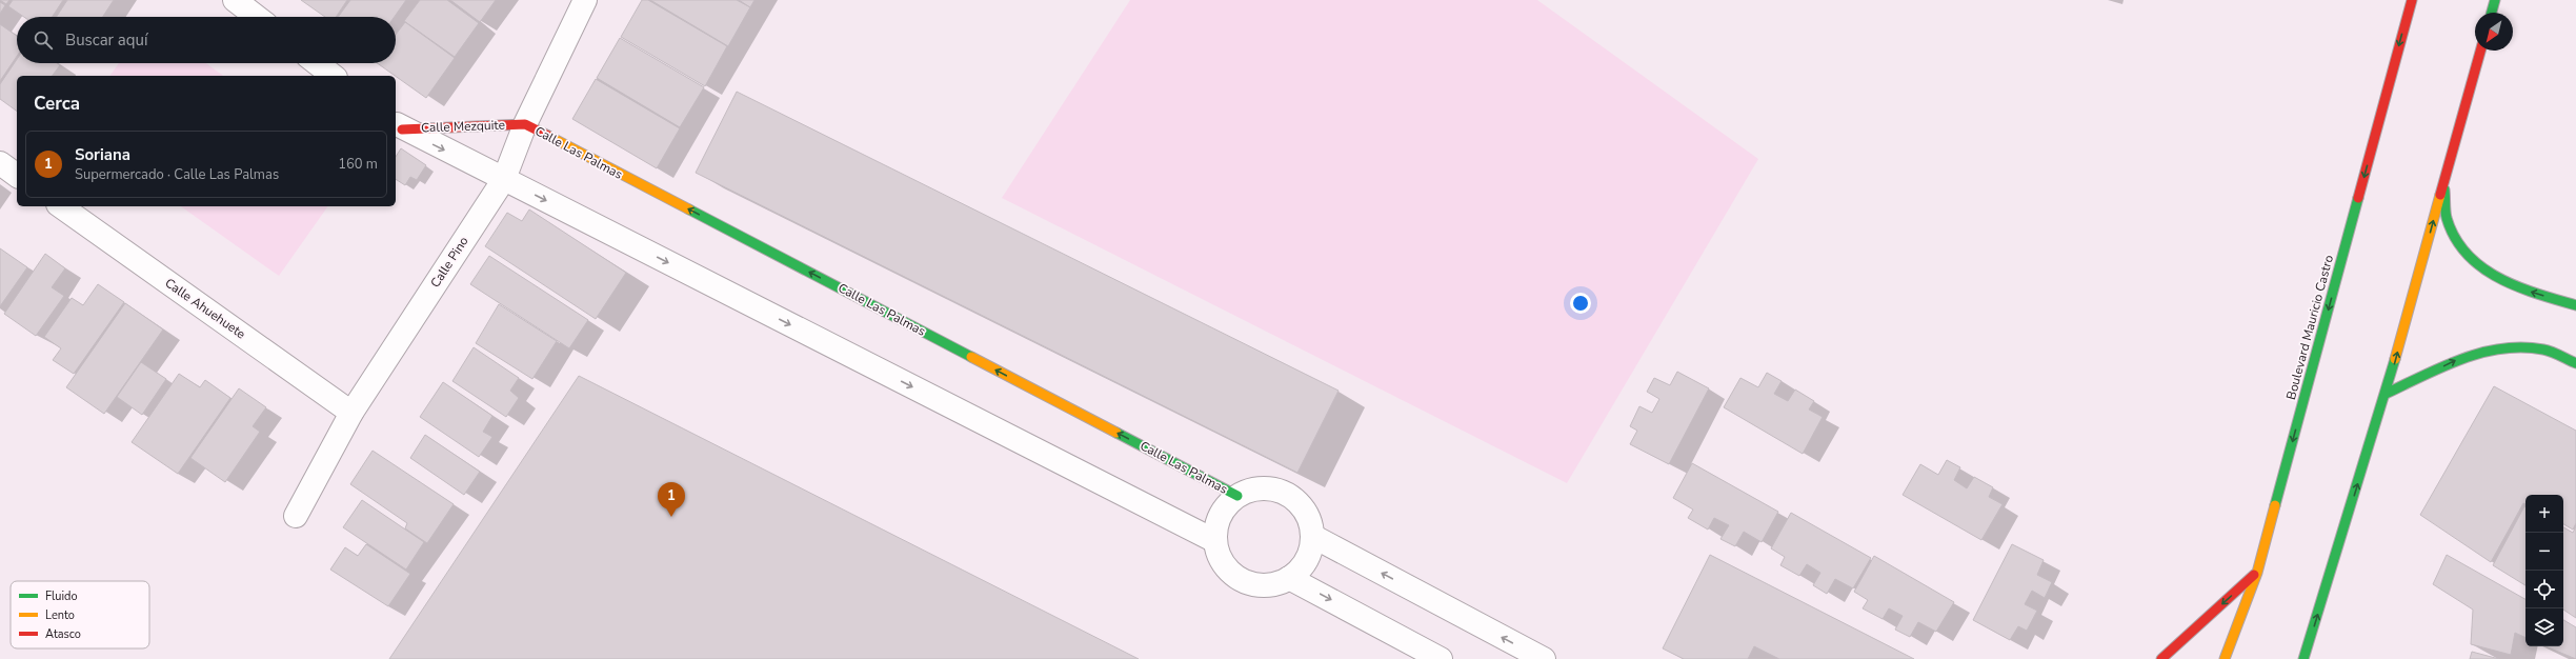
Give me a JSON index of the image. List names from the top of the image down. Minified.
{"streets":{"main road":["Calle Mezquite","Calle Las Palmas","Boulevard Mauricio Castro"],"street":["Calle Pino","Calle Ahuehuete"]},"crossings":[["Calle Mezquite","Calle Las Palmas"],["Calle Mezquite","Calle Pino"],["Calle Las Palmas","Calle Pino"],["Calle Pino","Calle Ahuehuete"]],"one_way":["Calle Mezquite","Calle Las Palmas"],"legend":["Fluido","Lento","Atasco"],"north":"bottom left","page":{"search":"Buscar aquí","heading":"Cerca","list":[{"mark":"1","name":"Soriana","note":"Supermercado · Calle Las Palmas","value":"160 m"}],"pins":"1","map_buttons":["+","−"]}}
